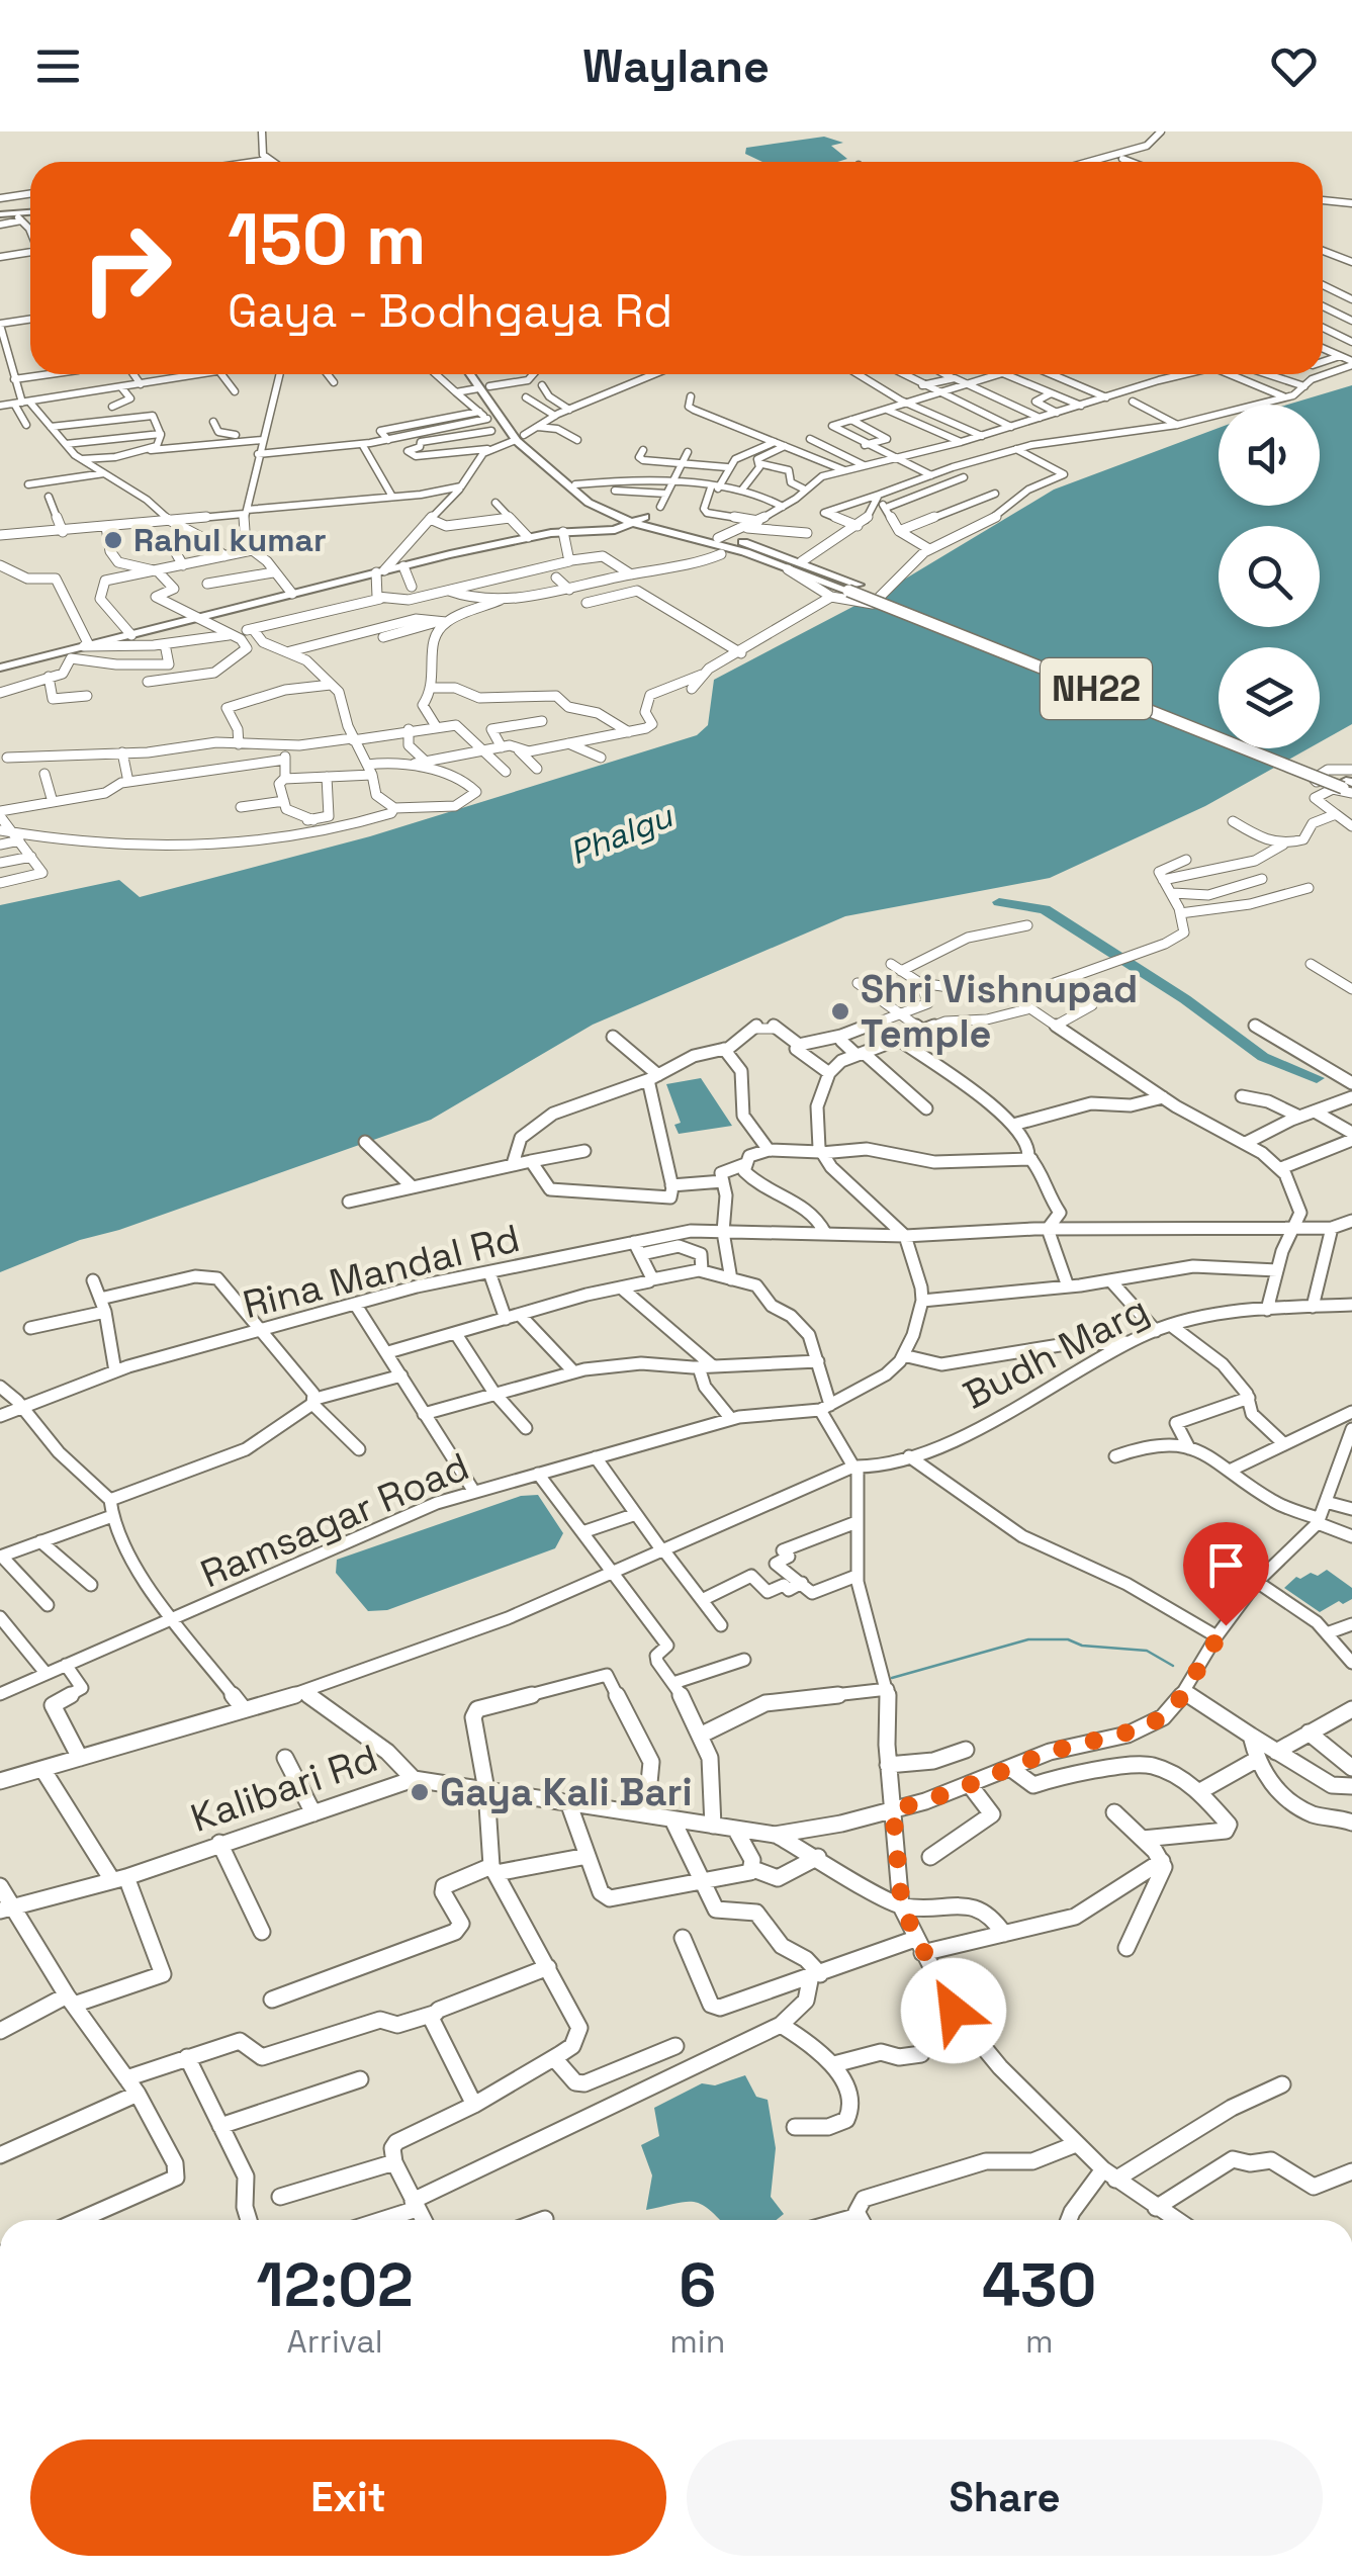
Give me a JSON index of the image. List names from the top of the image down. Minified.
{"streets":{"main road":["NH22"],"street":["Rina Mandal Rd","Budh Marg","Ramsagar Road","Kalibari Rd"]},"crossings":[["Budh Marg","Kalibari Rd"]],"water":["Phalgu"],"places":["Rahul kumar","Shri Vishnupad Temple","Gaya Kali Bari"],"page":{"header":"Waylane","turn":["150 m","Gaya - Bodhgaya Rd"],"eta":["12:02","Arrival","6","min","430","m"],"buttons":["Exit","Share"]}}
